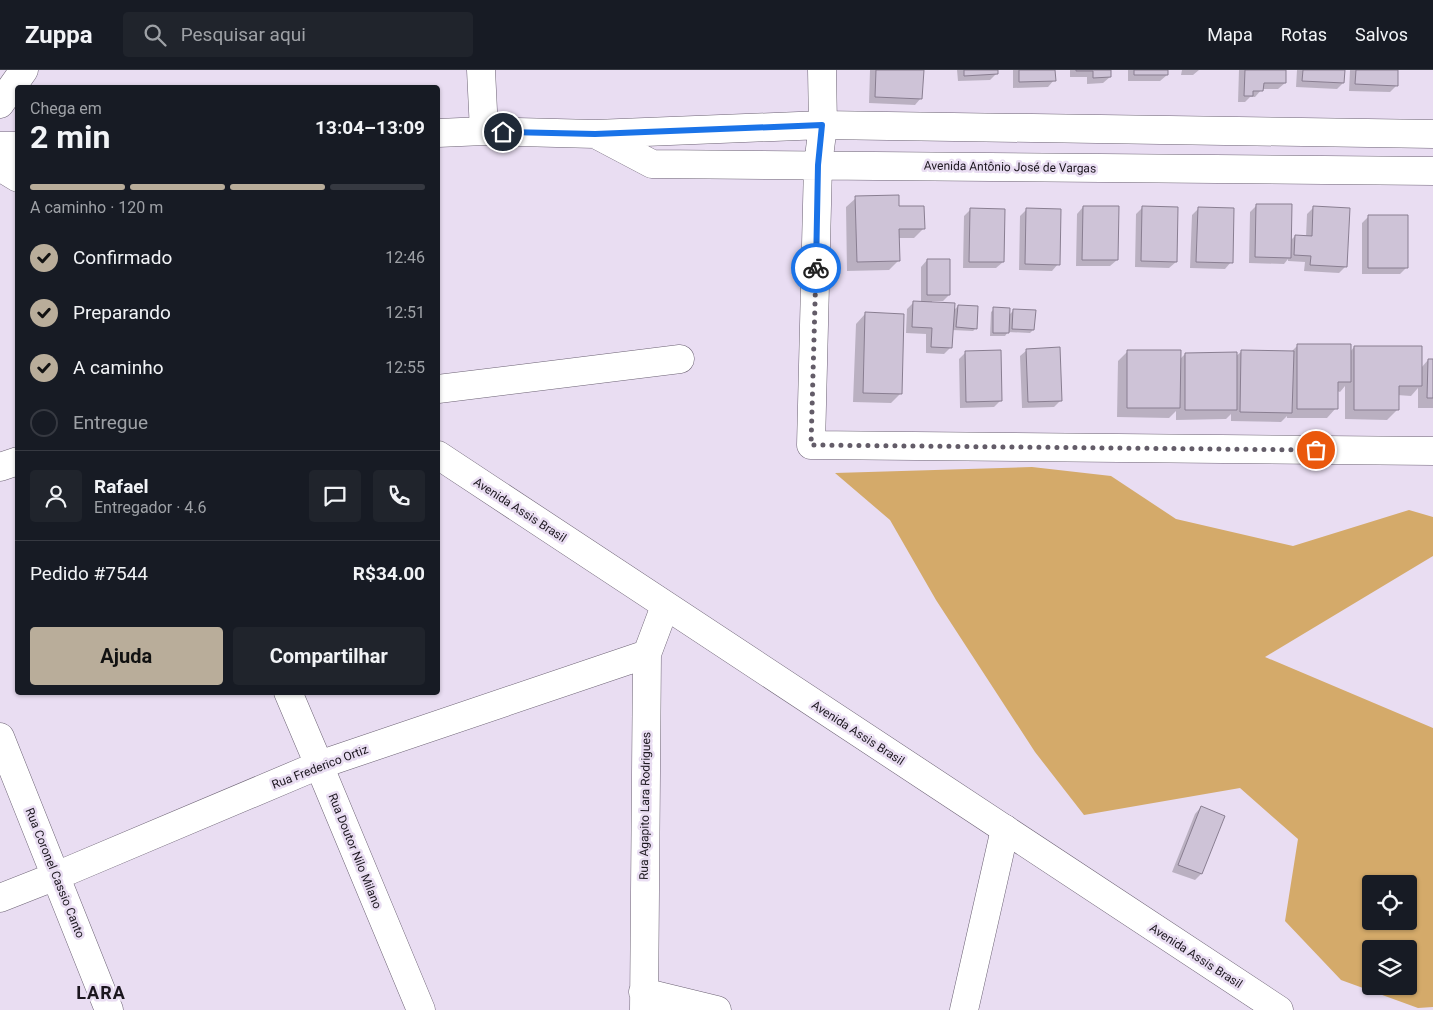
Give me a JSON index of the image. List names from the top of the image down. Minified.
{"streets":{"street":["Avenida Antônio José de Vargas","Avenida Assis Brasil","Rua Frederico Ortiz","Rua Agapito Lara Rodrigues","Rua Doutor Nilo Milano","Rua Coronel Cassio Canto"]},"crossings":[["Avenida Assis Brasil","Rua Agapito Lara Rodrigues"],["Rua Frederico Ortiz","Rua Agapito Lara Rodrigues"],["Rua Frederico Ortiz","Rua Doutor Nilo Milano"],["Rua Frederico Ortiz","Rua Coronel Cassio Canto"]],"districts":["LARA"],"page":{"header":"Zuppa","search":"Pesquisar aqui","nav":["Mapa","Rotas","Salvos"],"heading":["2 min","Chega em","13:04–13:09"],"panel":["Rafael","Entregador · 4.6","Pedido #7544","R$34.00"],"bar":"A caminho · 120 m","list":[["Confirmado","12:46"],["Preparando","12:51"],["A caminho","12:55"],"Entregue"],"buttons":["Ajuda","Compartilhar"]}}
